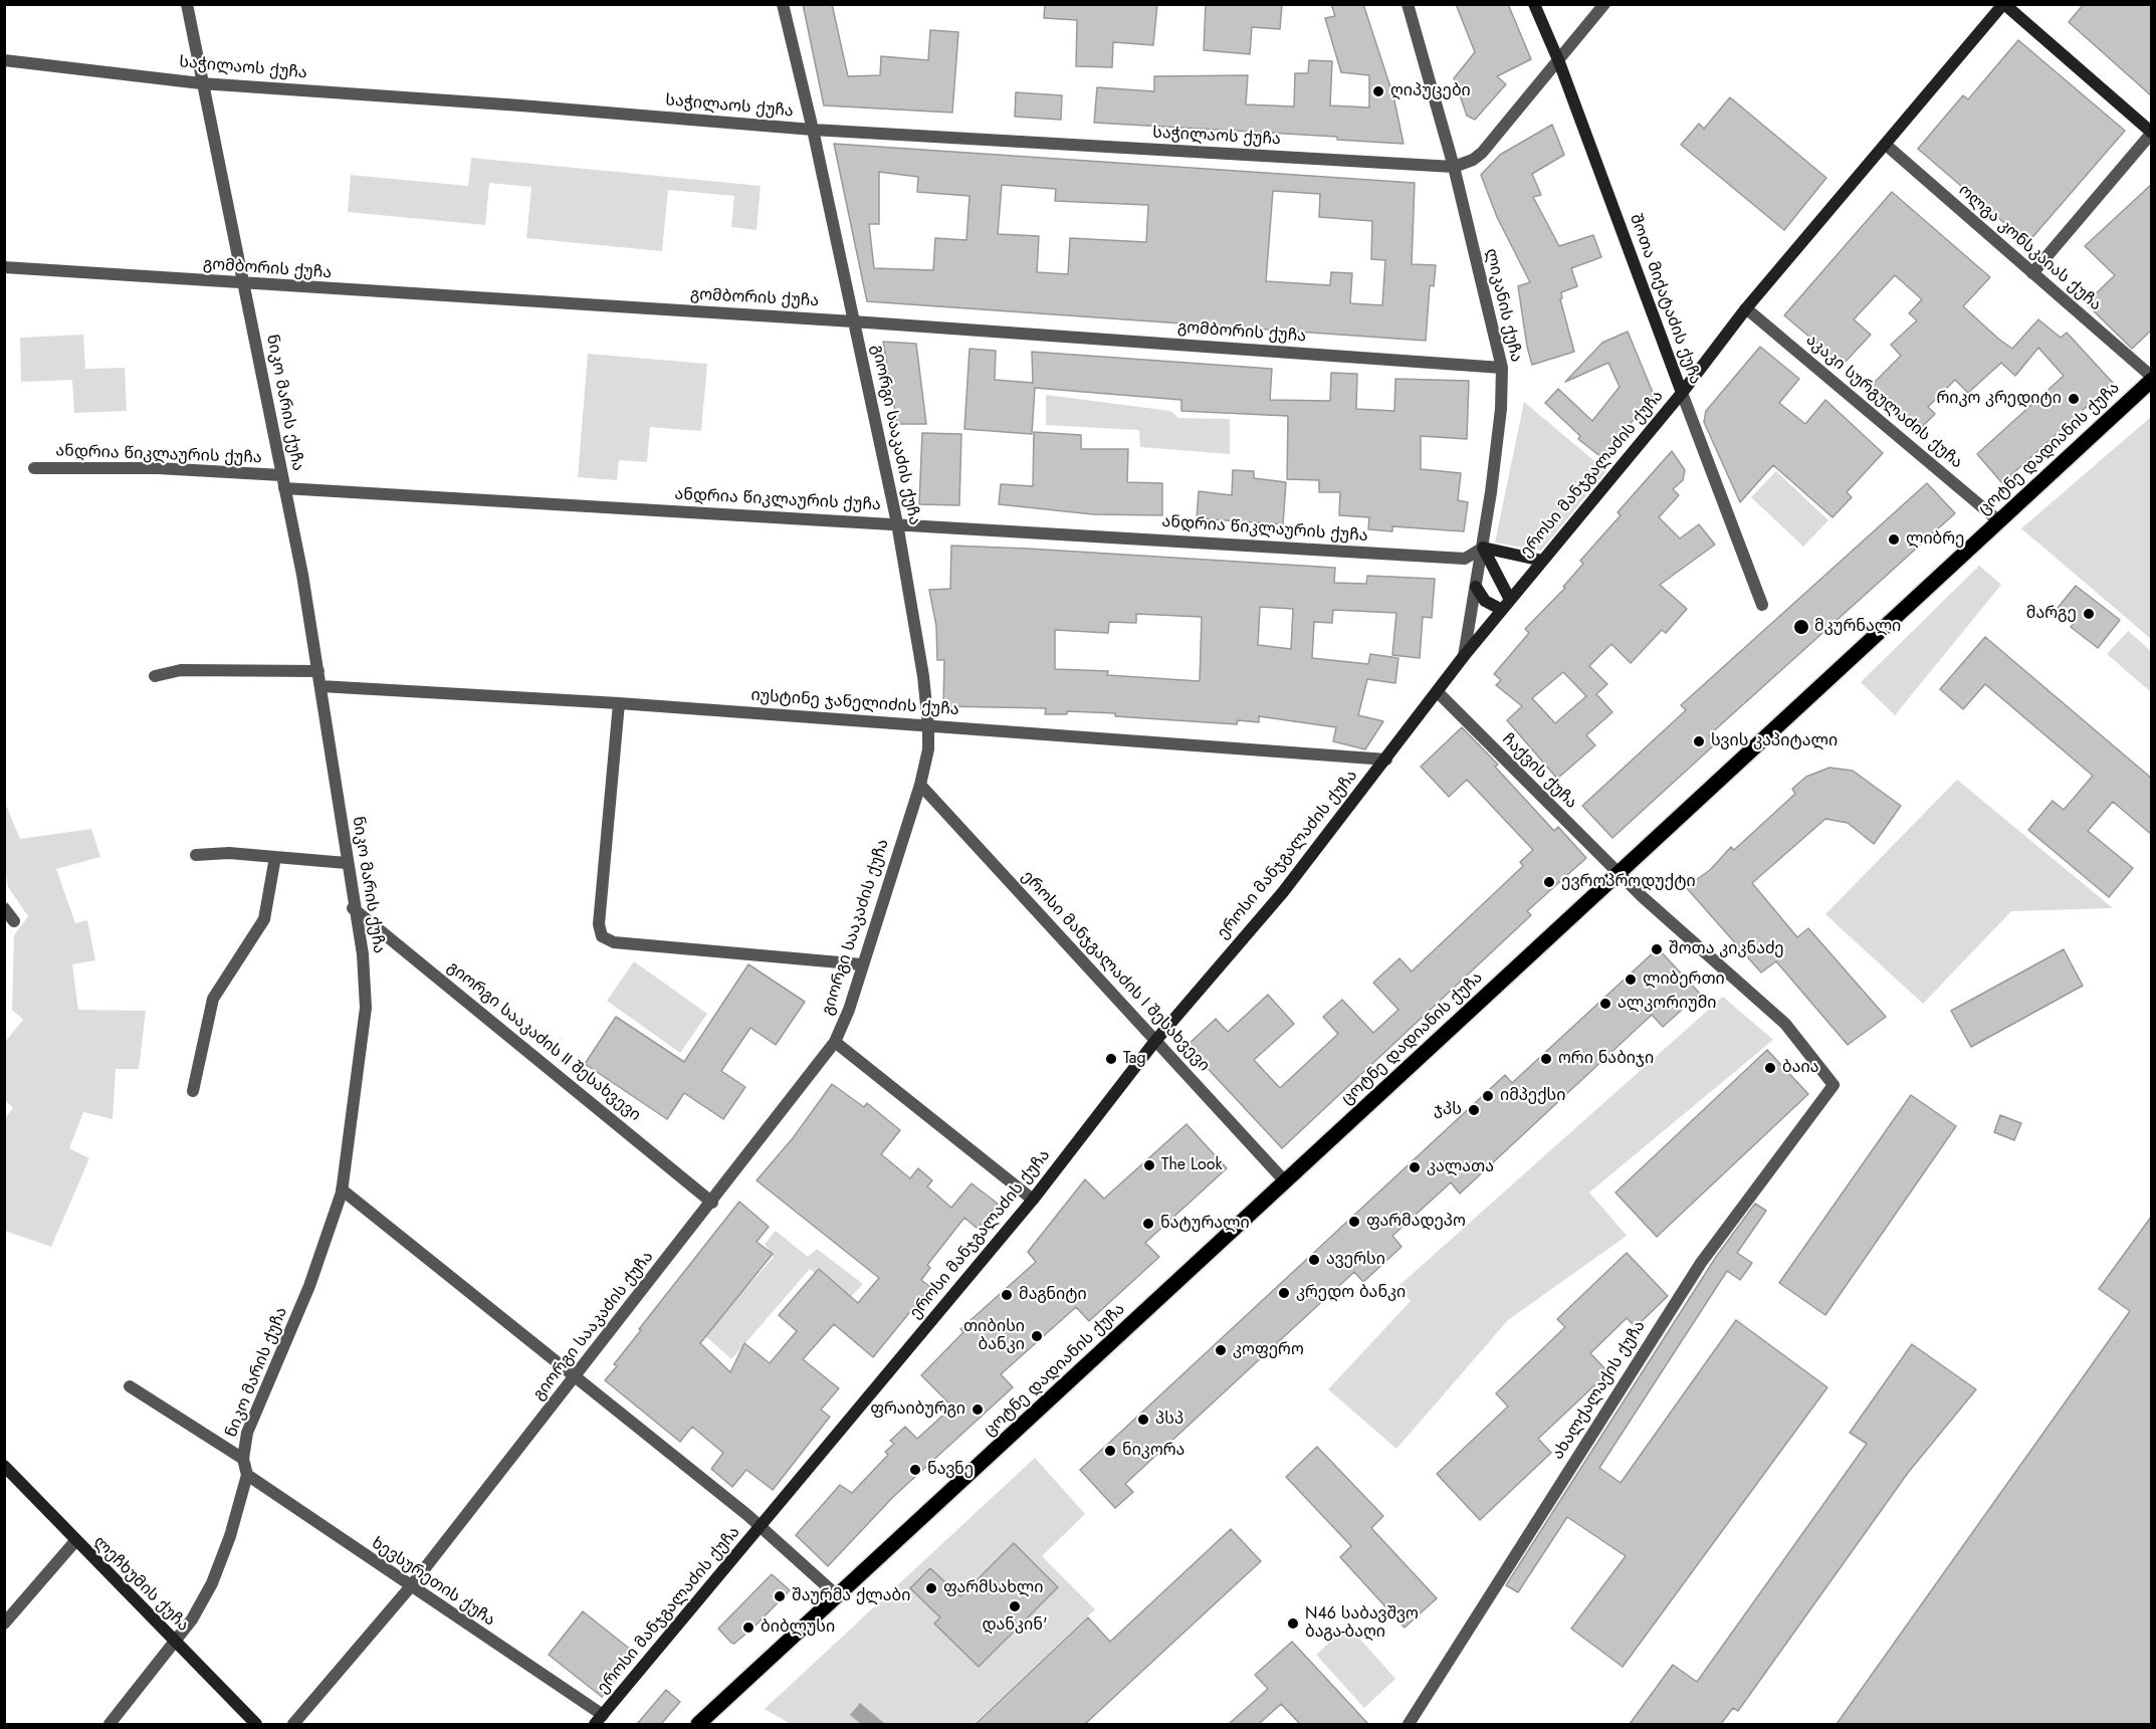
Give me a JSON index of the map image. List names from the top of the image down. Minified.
{"streets":{"main road":["ცოტნე დადიანის ქუჩა"],"street":["საჭილაოს ქუჩა","ოლგა კონსკაიას ქუჩა","გომბორის ქუჩა","შოთა მიქატაძის ქუჩა","ლიკანის ქუჩა","აკაკი სურგულაძის ქუჩა","ნიკო მარის ქუჩა","გიორგი სააკაძის ქუჩა","ანდრია წიკლაურის ქუჩა","ეროსი მანჯგალაძის ქუჩა","იუსტინე ჯანელიძის ქუჩა","ჩაქვის ქუჩა","ეროსი მანჯგალაძის I შესახვევი","გიორგი სააკაძის II შესახვევი","ახალქალაქის ქუჩა","ხევსურეთის ქუჩა","ლეჩხუმის ქუჩა"]},"crossings":[["საჭილაოს ქუჩა","ლიკანის ქუჩა"],["საჭილაოს ქუჩა","ნიკო მარის ქუჩა"],["საჭილაოს ქუჩა","გიორგი სააკაძის ქუჩა"],["ოლგა კონსკაიას ქუჩა","ცოტნე დადიანის ქუჩა"],["ოლგა კონსკაიას ქუჩა","ეროსი მანჯგალაძის ქუჩა"],["გომბორის ქუჩა","ლიკანის ქუჩა"],["გომბორის ქუჩა","ნიკო მარის ქუჩა"],["გომბორის ქუჩა","გიორგი სააკაძის ქუჩა"],["შოთა მიქატაძის ქუჩა","ეროსი მანჯგალაძის ქუჩა"],["ლიკანის ქუჩა","ანდრია წიკლაურის ქუჩა"],["ლიკანის ქუჩა","ეროსი მანჯგალაძის ქუჩა"],["აკაკი სურგულაძის ქუჩა","ცოტნე დადიანის ქუჩა"],["აკაკი სურგულაძის ქუჩა","ეროსი მანჯგალაძის ქუჩა"],["ნიკო მარის ქუჩა","ანდრია წიკლაურის ქუჩა"],["ნიკო მარის ქუჩა","იუსტინე ჯანელიძის ქუჩა"],["ნიკო მარის ქუჩა","გიორგი სააკაძის II შესახვევი"],["ნიკო მარის ქუჩა","ხევსურეთის ქუჩა"],["ნიკო მარის ქუჩა","ლეჩხუმის ქუჩა"],["გიორგი სააკაძის ქუჩა","ანდრია წიკლაურის ქუჩა"],["გიორგი სააკაძის ქუჩა","იუსტინე ჯანელიძის ქუჩა"],["გიორგი სააკაძის ქუჩა","ეროსი მანჯგალაძის I შესახვევი"],["გიორგი სააკაძის ქუჩა","გიორგი სააკაძის II შესახვევი"],["გიორგი სააკაძის ქუჩა","ხევსურეთის ქუჩა"],["ცოტნე დადიანის ქუჩა","ჩაქვის ქუჩა"],["ცოტნე დადიანის ქუჩა","ეროსი მანჯგალაძის I შესახვევი"],["ეროსი მანჯგალაძის ქუჩა","იუსტინე ჯანელიძის ქუჩა"],["ეროსი მანჯგალაძის ქუჩა","ჩაქვის ქუჩა"],["ეროსი მანჯგალაძის ქუჩა","ეროსი მანჯგალაძის I შესახვევი"],["ეროსი მანჯგალაძის ქუჩა","ხევსურეთის ქუჩა"],["ჩაქვის ქუჩა","ახალქალაქის ქუჩა"]],"places":["ღიპუცები","რიკო კრედიტი","ლიბრე","მარგე","მკურნალი","სვის კაპიტალი","ევროპროდუქტი","შოთა კიკნაძე","ლიბერთი","ალკორიუმი","Tag","ორი ნაბიჯი","ბაია","იმპექსი","ჯპს","The Look","კალათა","ფარმადეპო","ნატურალი","ავერსი","კრედო ბანკი","მაგნიტი","თიბისი ბანკი","კოფერო","ფრაიბურგი","პსპ","ნიკორა","ნავნე","ფარმსახლი","შაურმა ქლაბი","დანკინ'","N46 საბავშვო ბაგა-ბაღი","ბიბლუსი"]}
